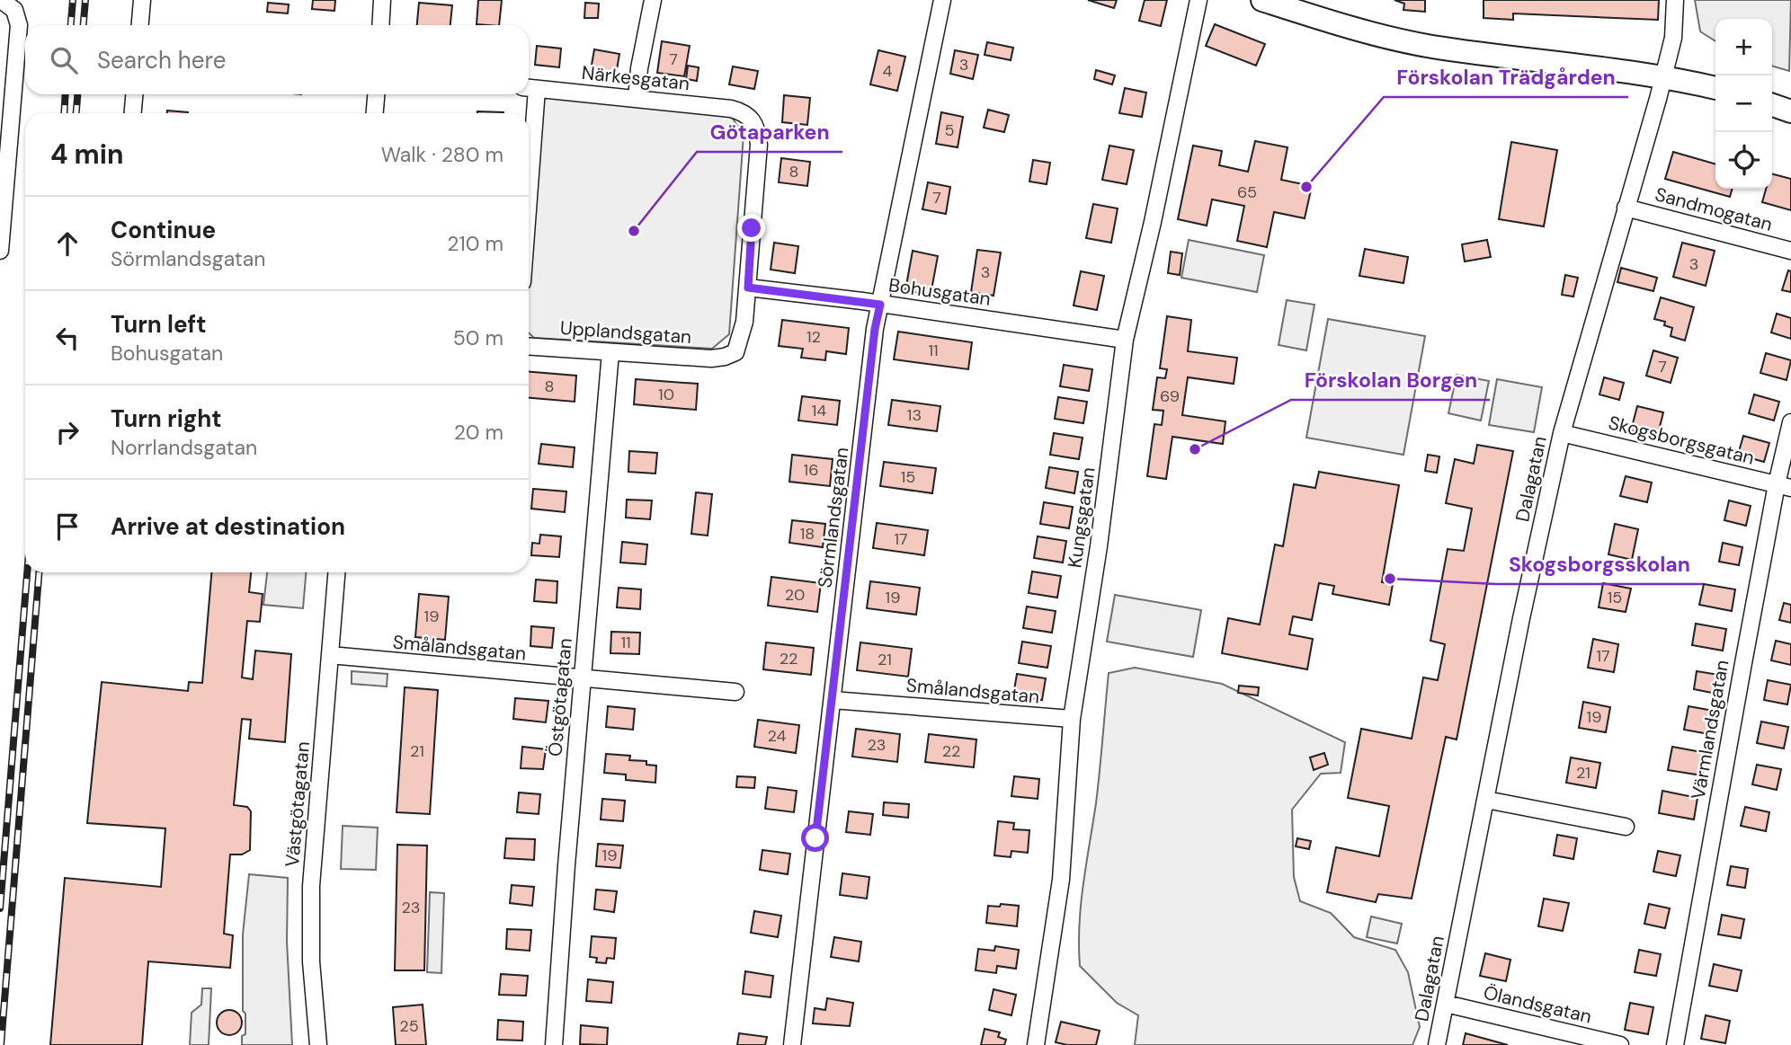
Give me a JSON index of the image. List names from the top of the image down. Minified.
{"streets":{"street":["Närkesgatan","Sandmogatan","Bohusgatan","Upplandsgatan","Skogsborgsgatan","Dalagatan","Sörmlandsgatan","Kungsgatan","Smålandsgatan","Östgötagatan","Värmlandsgatan","Västgötagatan","Ölandsgatan"]},"crossings":[["Närkesgatan","Bohusgatan"],["Närkesgatan","Upplandsgatan"],["Sandmogatan","Dalagatan"],["Bohusgatan","Upplandsgatan"],["Bohusgatan","Sörmlandsgatan"],["Bohusgatan","Kungsgatan"],["Upplandsgatan","Östgötagatan"],["Skogsborgsgatan","Dalagatan"],["Skogsborgsgatan","Värmlandsgatan"],["Dalagatan","Ölandsgatan"],["Sörmlandsgatan","Smålandsgatan"],["Kungsgatan","Smålandsgatan"],["Smålandsgatan","Östgötagatan"],["Smålandsgatan","Västgötagatan"]],"places":["Förskolan Trädgården","Götaparken","Förskolan Borgen","Skogsborgsskolan"],"house_numbers":["7","3","4","5","8","65","7","3","3","12","11","7","8","10","69","14","13","16","15","18","17","20","19","15","19","11","17","22","21","19","24","23","21","22","21","19","23","25"],"page":{"map_buttons":["+","−"],"search":"Search here","heading":["4 min","Walk · 280 m"],"list":[["Continue","Sörmlandsgatan","210 m"],["Turn left","Bohusgatan","50 m"],["Turn right","Norrlandsgatan","20 m"],"Arrive at destination"]}}
